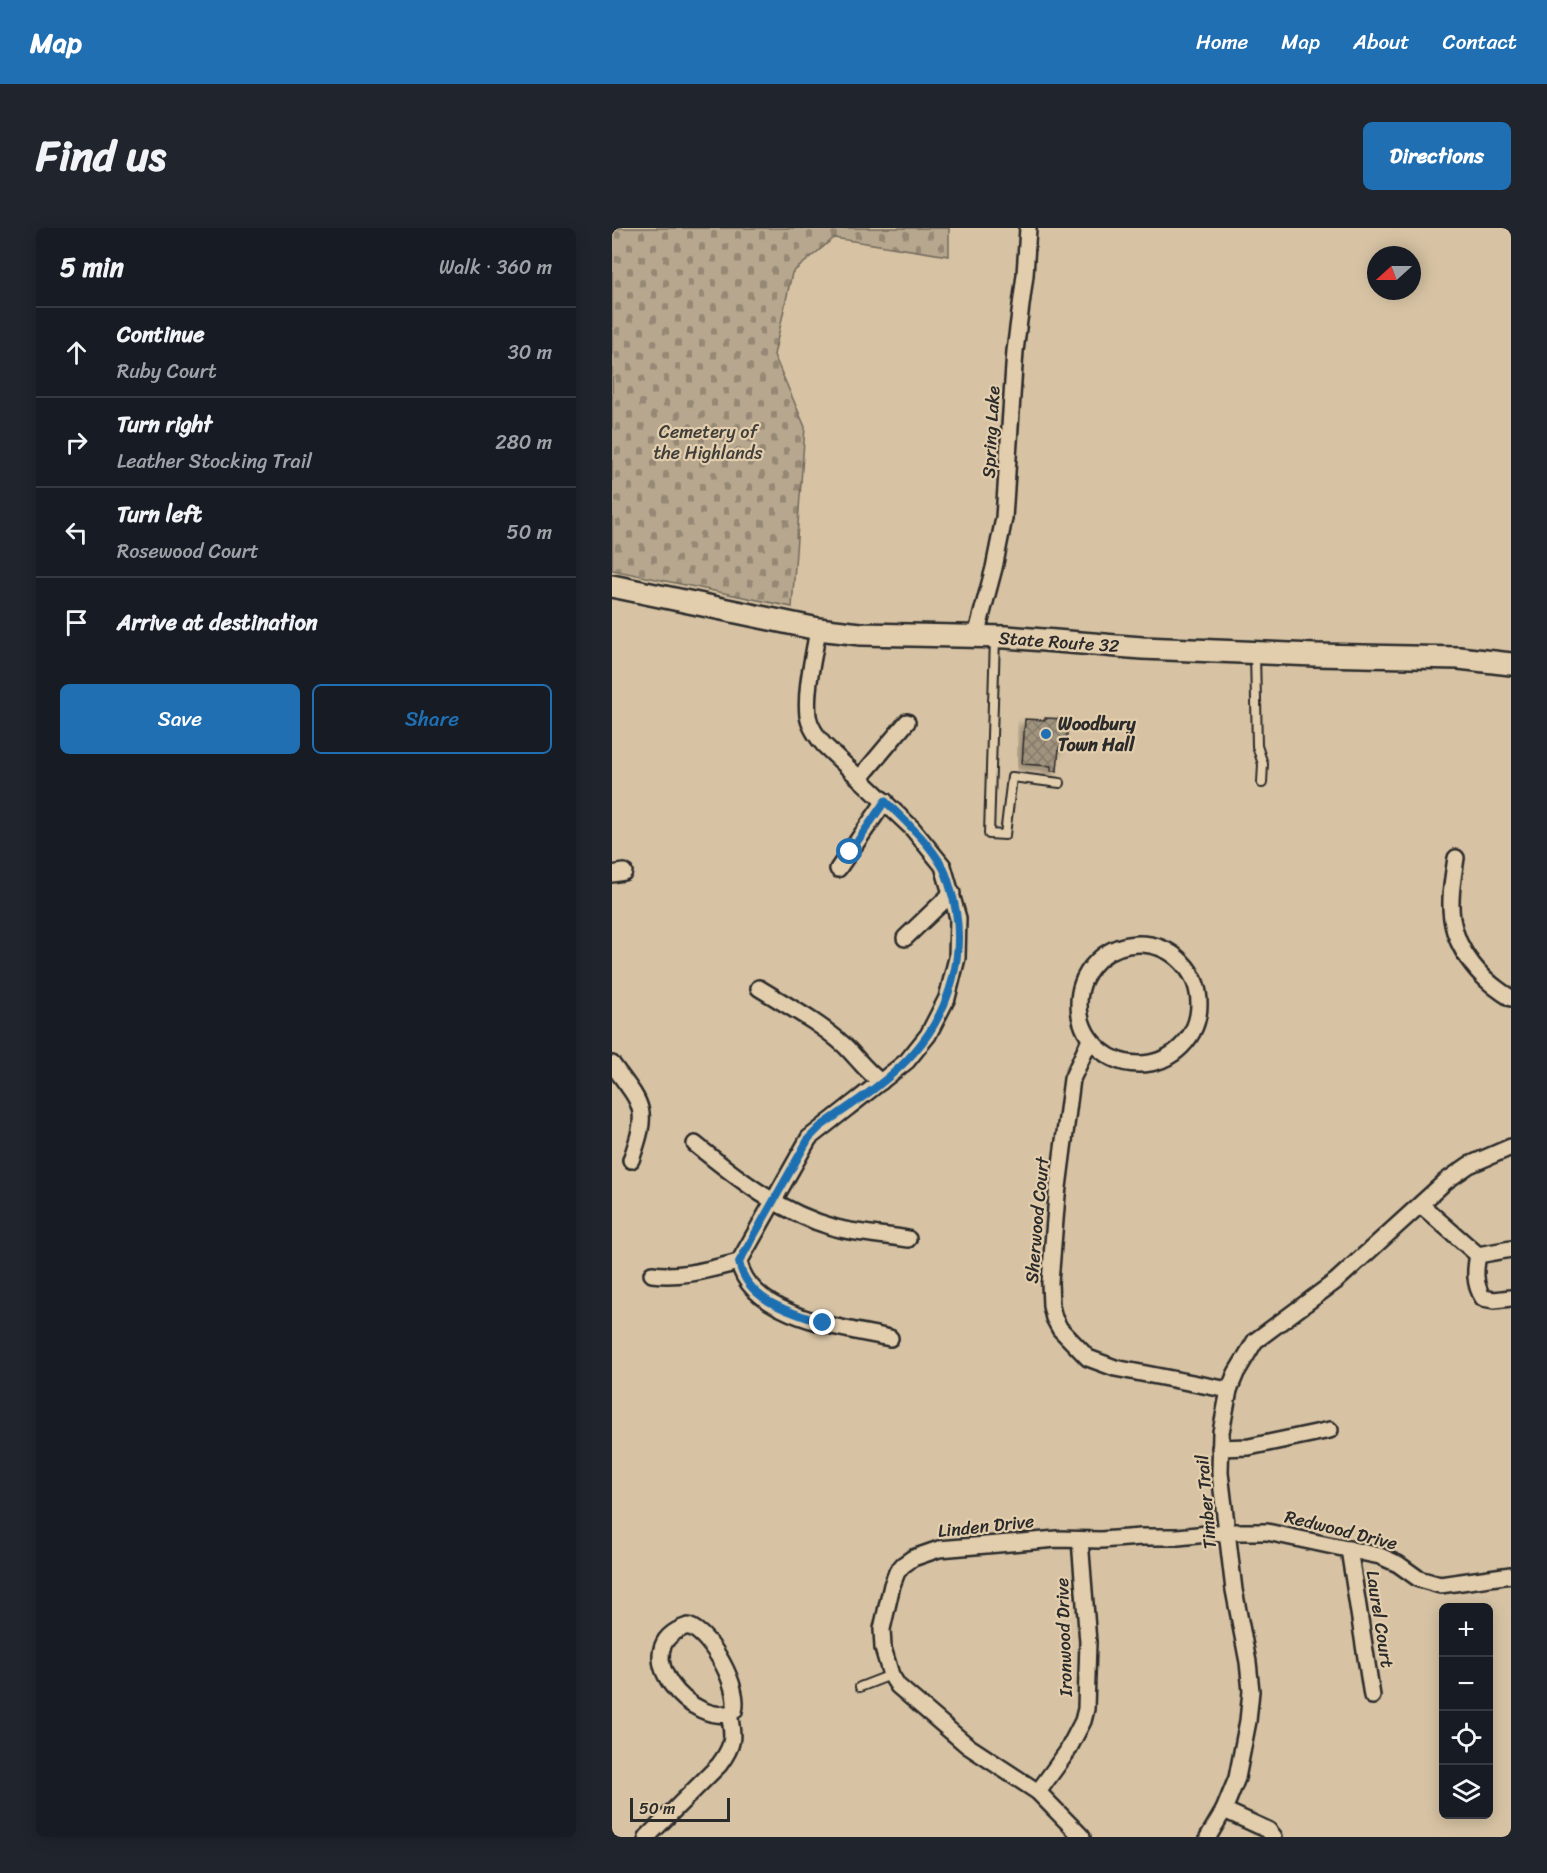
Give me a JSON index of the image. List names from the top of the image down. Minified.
{"streets":{"main road":["State Route 32"],"street":["Spring Lake","Sherwood Court","Timber Trail","Linden Drive","Redwood Drive","Laurel Court","Ironwood Drive"]},"crossings":[["Spring Lake","State Route 32"],["Sherwood Court","Timber Trail"],["Timber Trail","Linden Drive"],["Timber Trail","Redwood Drive"],["Linden Drive","Redwood Drive"],["Linden Drive","Ironwood Drive"],["Redwood Drive","Laurel Court"]],"parks":["Cemetery of the Highlands"],"places":["Woodbury Town Hall"],"scale_bar":"50 m","north":"left","page":{"header":"Map","nav":["Home","Map","About","Contact"],"title":"Find us","buttons":["Directions",["Save","Share"]],"heading":["5 min","Walk · 360 m"],"list":[["Continue","Ruby Court","30 m"],["Turn right","Leather Stocking Trail","280 m"],["Turn left","Rosewood Court","50 m"],"Arrive at destination"],"map_buttons":["+","−"],"scale":"50 m"}}
